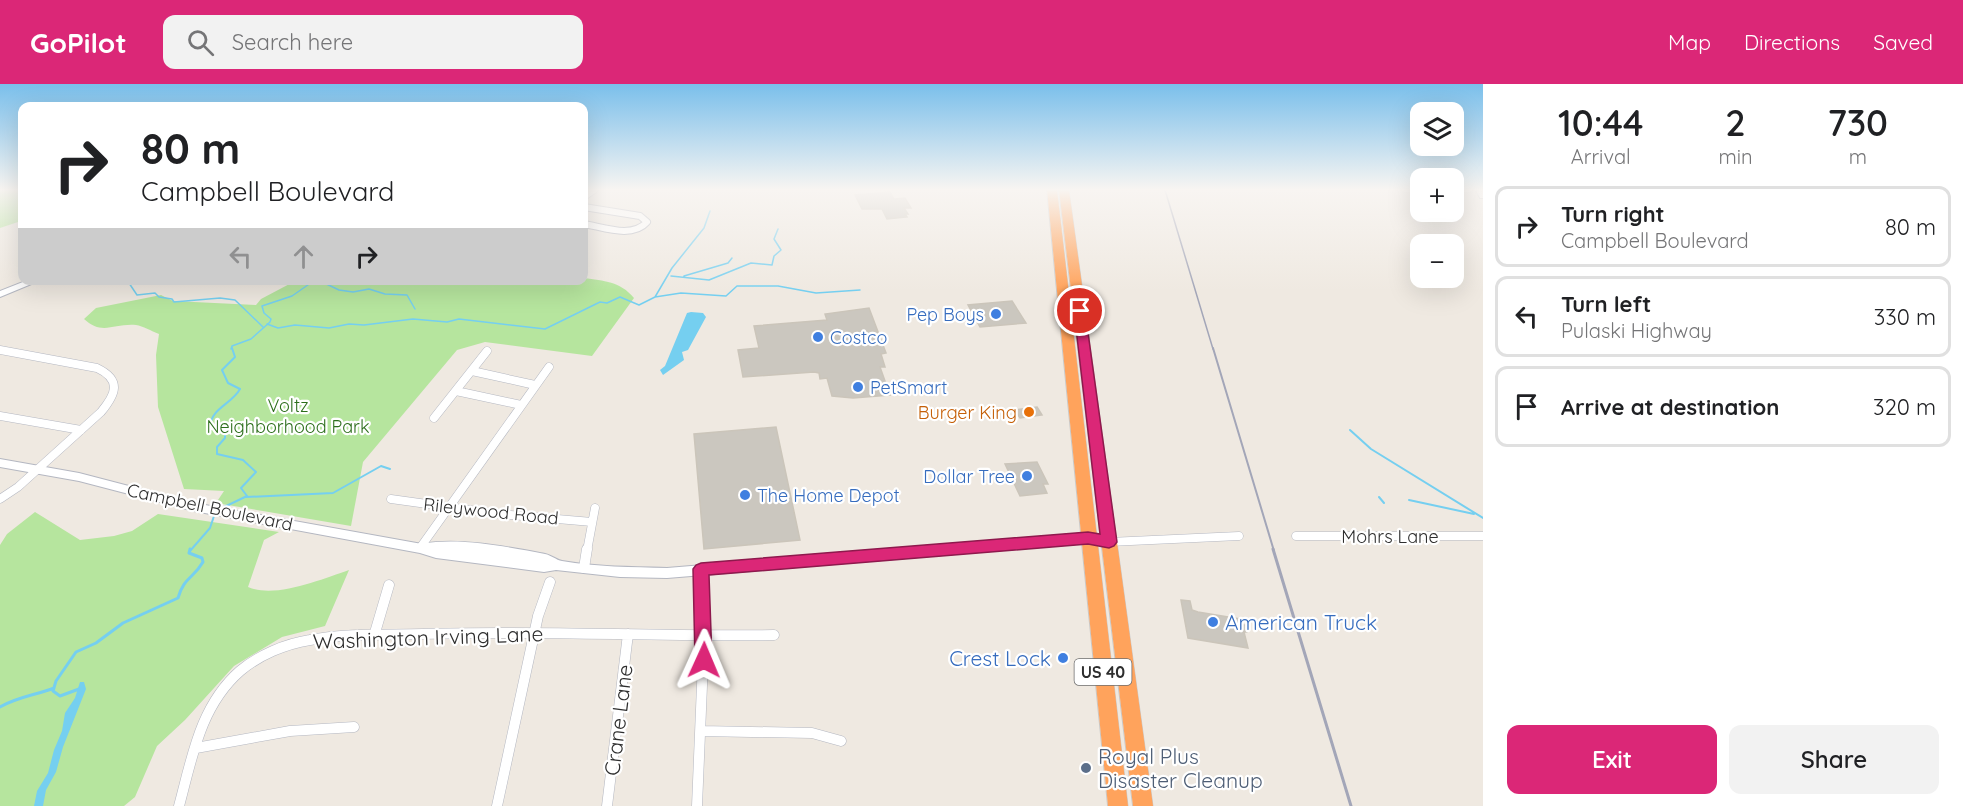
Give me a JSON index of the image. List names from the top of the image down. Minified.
{"streets":{"highway":["US 40"],"street":["Campbell Boulevard","Rileywood Road","Mohrs Lane","Washington Irving Lane","Crane Lane"]},"crossings":[["Campbell Boulevard","US 40"],["Washington Irving Lane","Crane Lane"]],"parks":["Voltz Neighborhood Park"],"places":["Pep Boys","Costco","PetSmart","Burger King","Dollar Tree","The Home Depot","American Truck","Crest Lock","Royal Plus Disaster Cleanup"],"page":{"header":"GoPilot","search":"Search here","nav":["Map","Directions","Saved"],"eta":["10:44","Arrival","2","min","730","m"],"map_buttons":["+","−"],"turn":["80 m","Campbell Boulevard"],"list":[{"name":"Turn right","note":"Campbell Boulevard","value":"80 m"},{"name":"Turn left","note":"Pulaski Highway","value":"330 m"},{"name":"Arrive at destination","value":"320 m"}],"buttons":["Exit","Share"]}}
